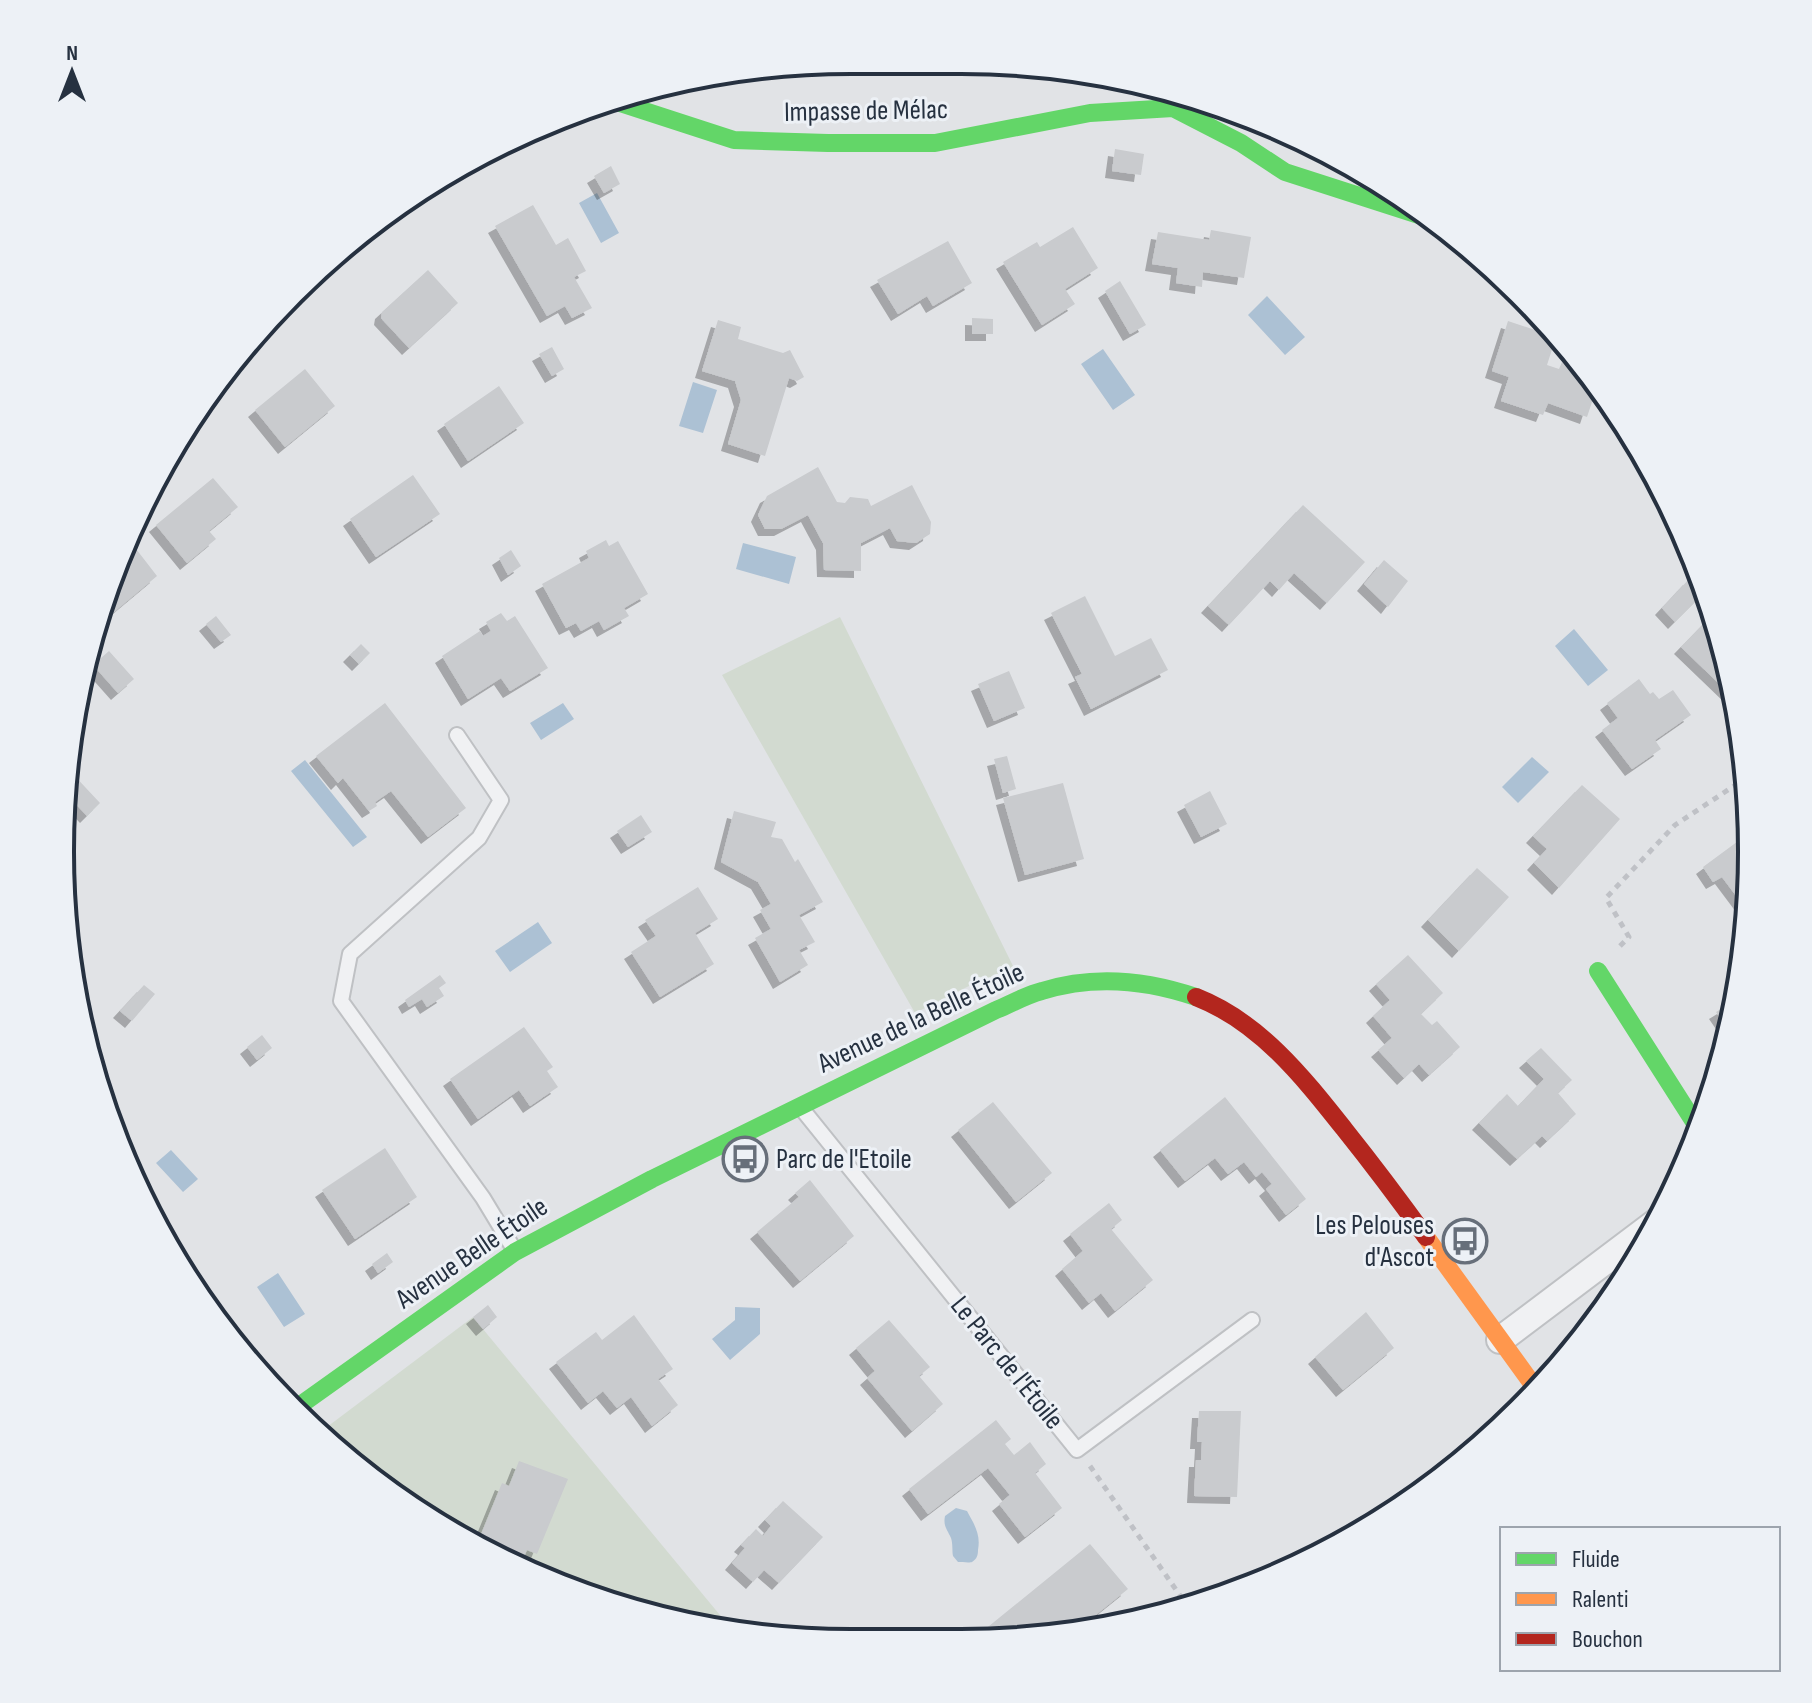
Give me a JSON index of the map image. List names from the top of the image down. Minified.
{"streets":{"street":["Impasse de Mélac","Avenue de la Belle Étoile","Avenue Belle Étoile"],"lane":["Le Parc de l'Étoile"]},"crossings":[["Avenue de la Belle Étoile","Avenue Belle Étoile"],["Avenue de la Belle Étoile","Le Parc de l'Étoile"]],"places":{"bus stop":["Parc de l'Etoile","Les Pelouses d'Ascot"]},"legend":["Fluide","Ralenti","Bouchon"],"north":"top"}
